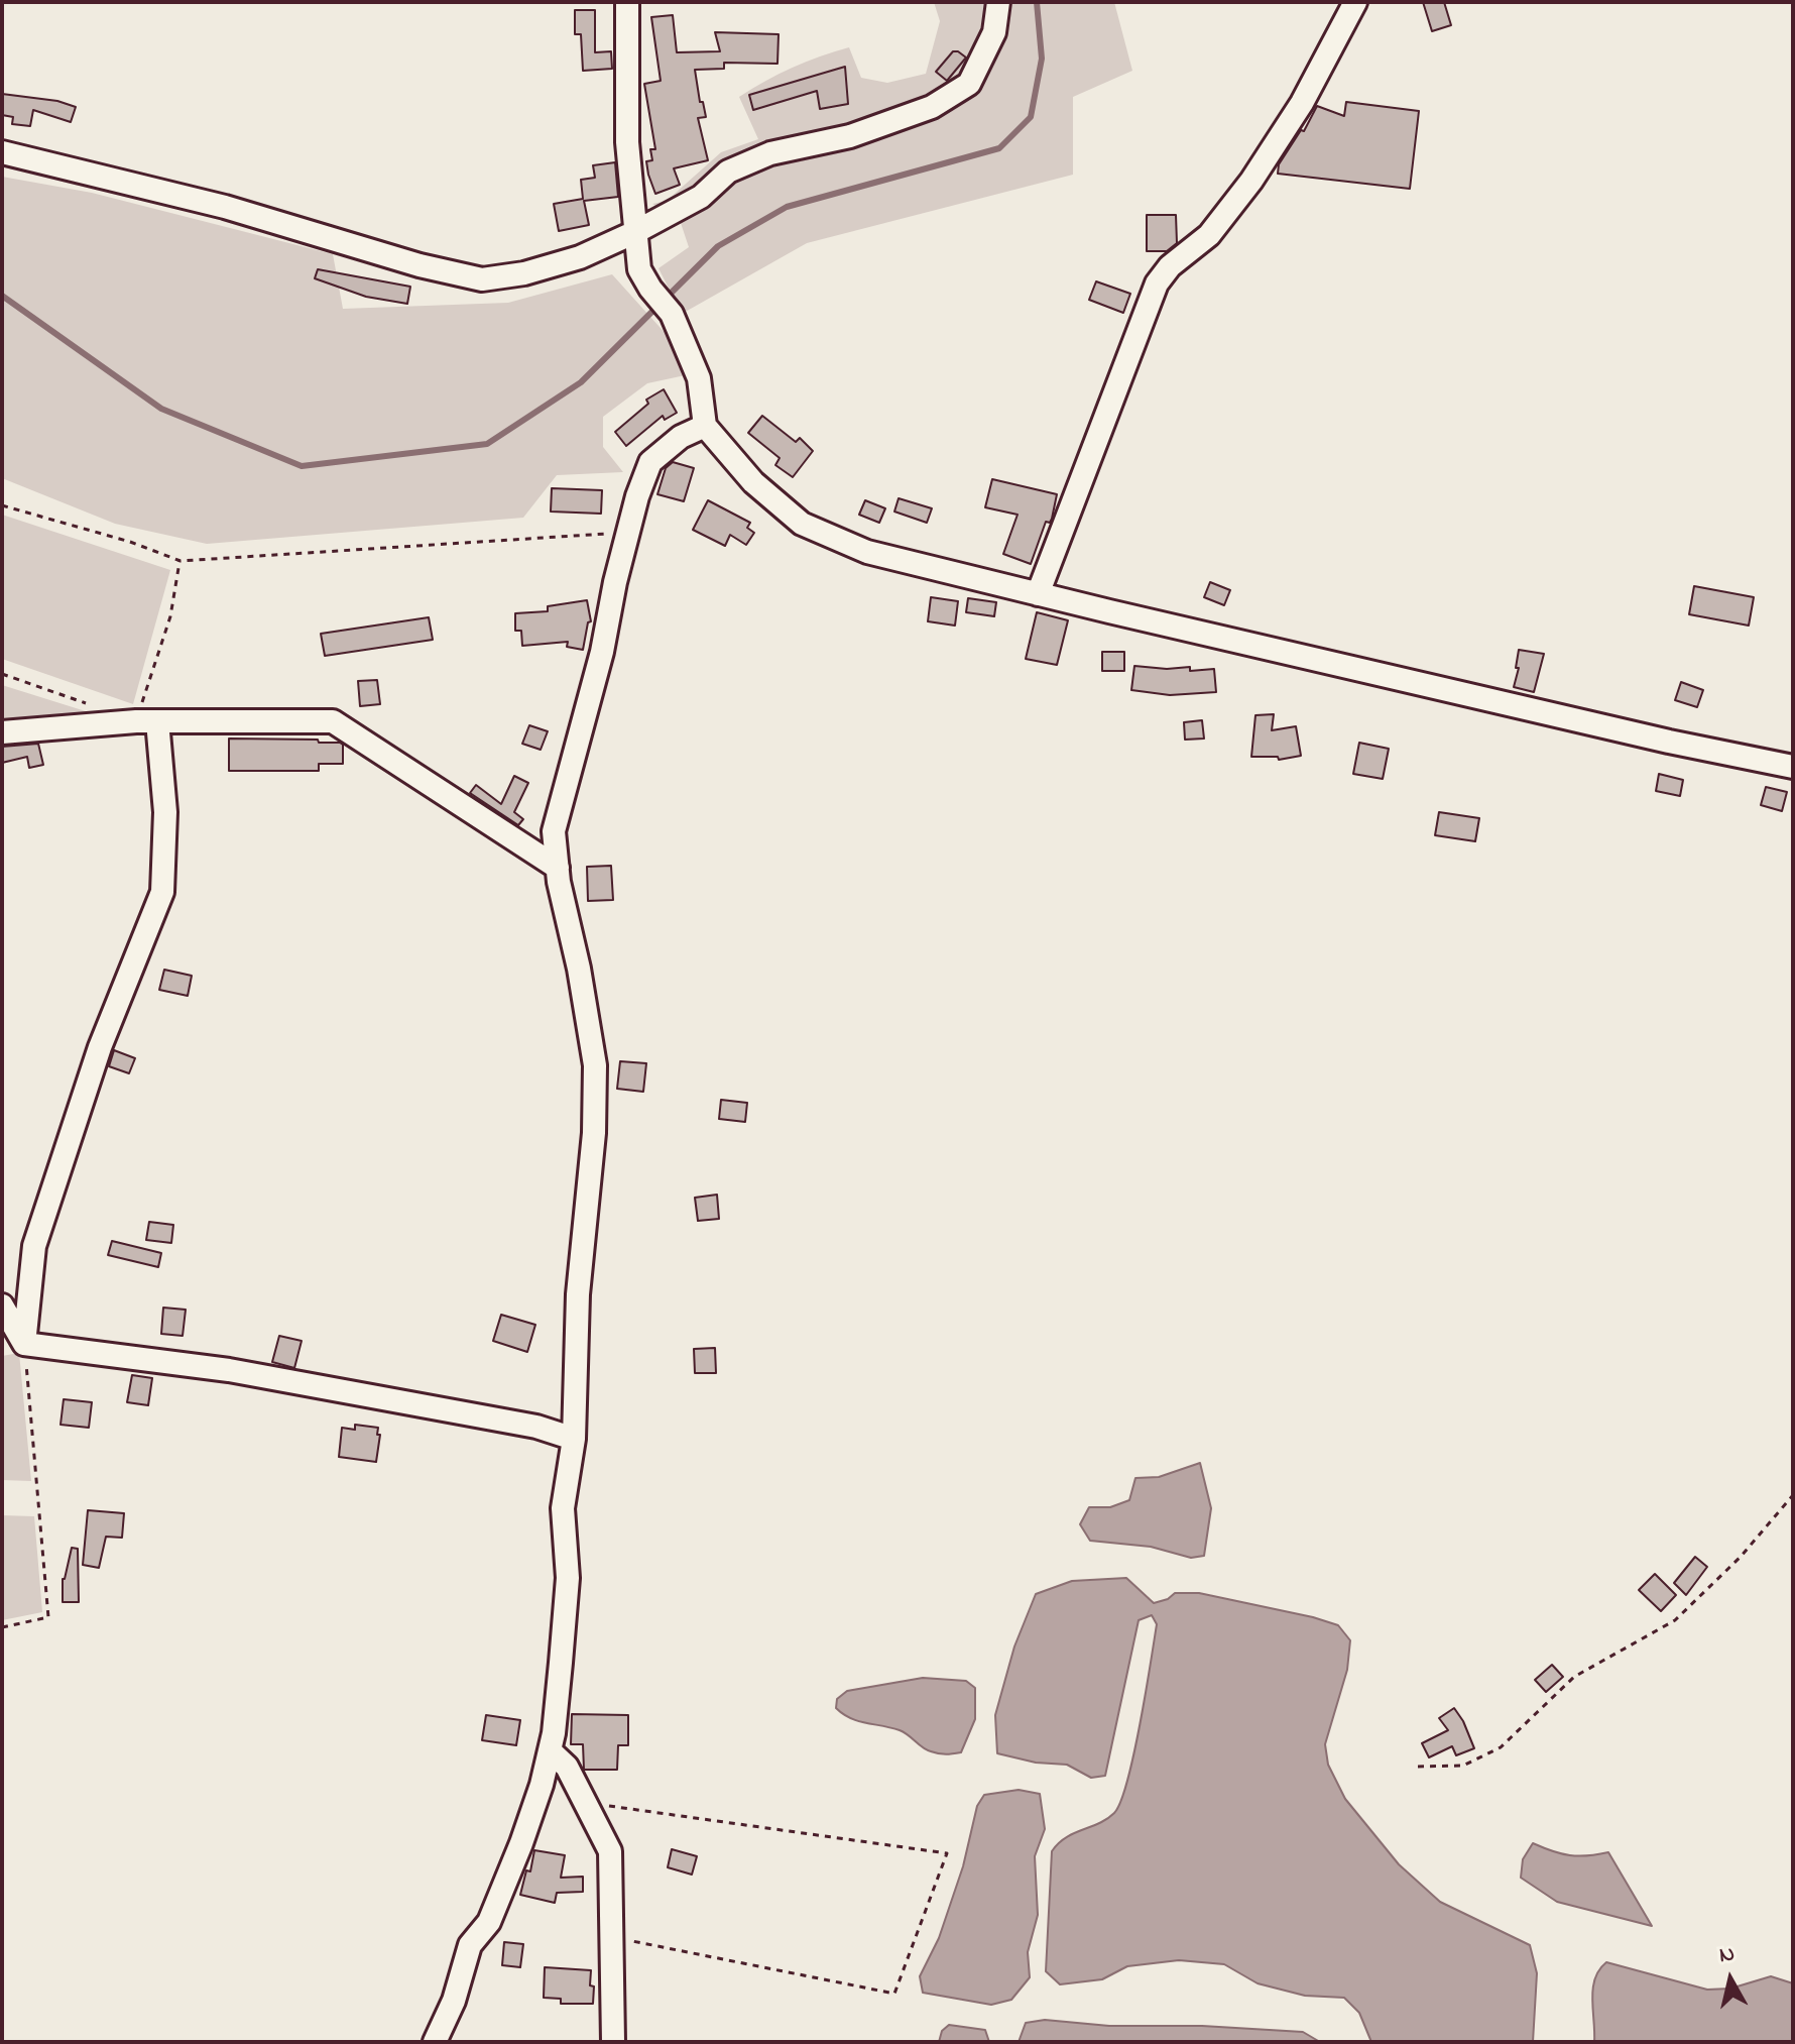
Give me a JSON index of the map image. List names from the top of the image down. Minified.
{"north":"top"}
